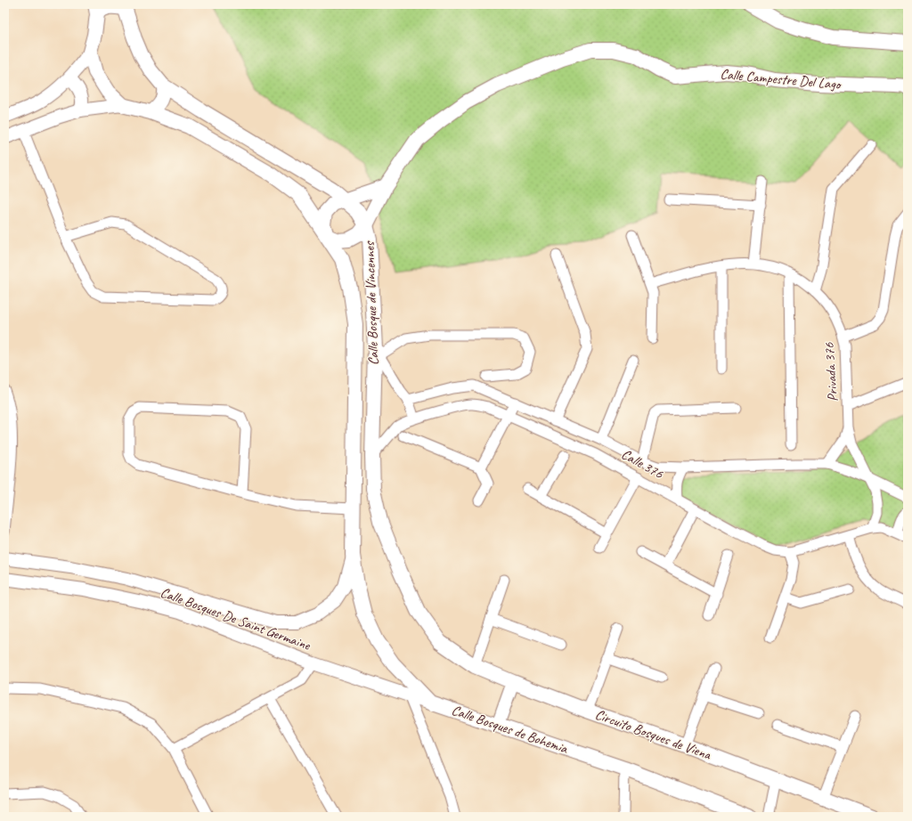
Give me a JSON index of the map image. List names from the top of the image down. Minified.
{"streets":{"main road":["Calle Campestre Del Lago","Calle Bosque de Vincennes","Calle Bosques de Bohemia","Circuito Bosques de Viena"],"street":["Privada 376","Calle 376","Calle Bosques De Saint Germaine"]},"crossings":[["Calle Campestre Del Lago","Calle Bosque de Vincennes"],["Calle Bosque de Vincennes","Calle 376"],["Calle Bosque de Vincennes","Calle Bosques De Saint Germaine"],["Calle Bosque de Vincennes","Calle Bosques de Bohemia"],["Calle Bosque de Vincennes","Circuito Bosques de Viena"],["Calle Bosques De Saint Germaine","Calle Bosques de Bohemia"]]}
